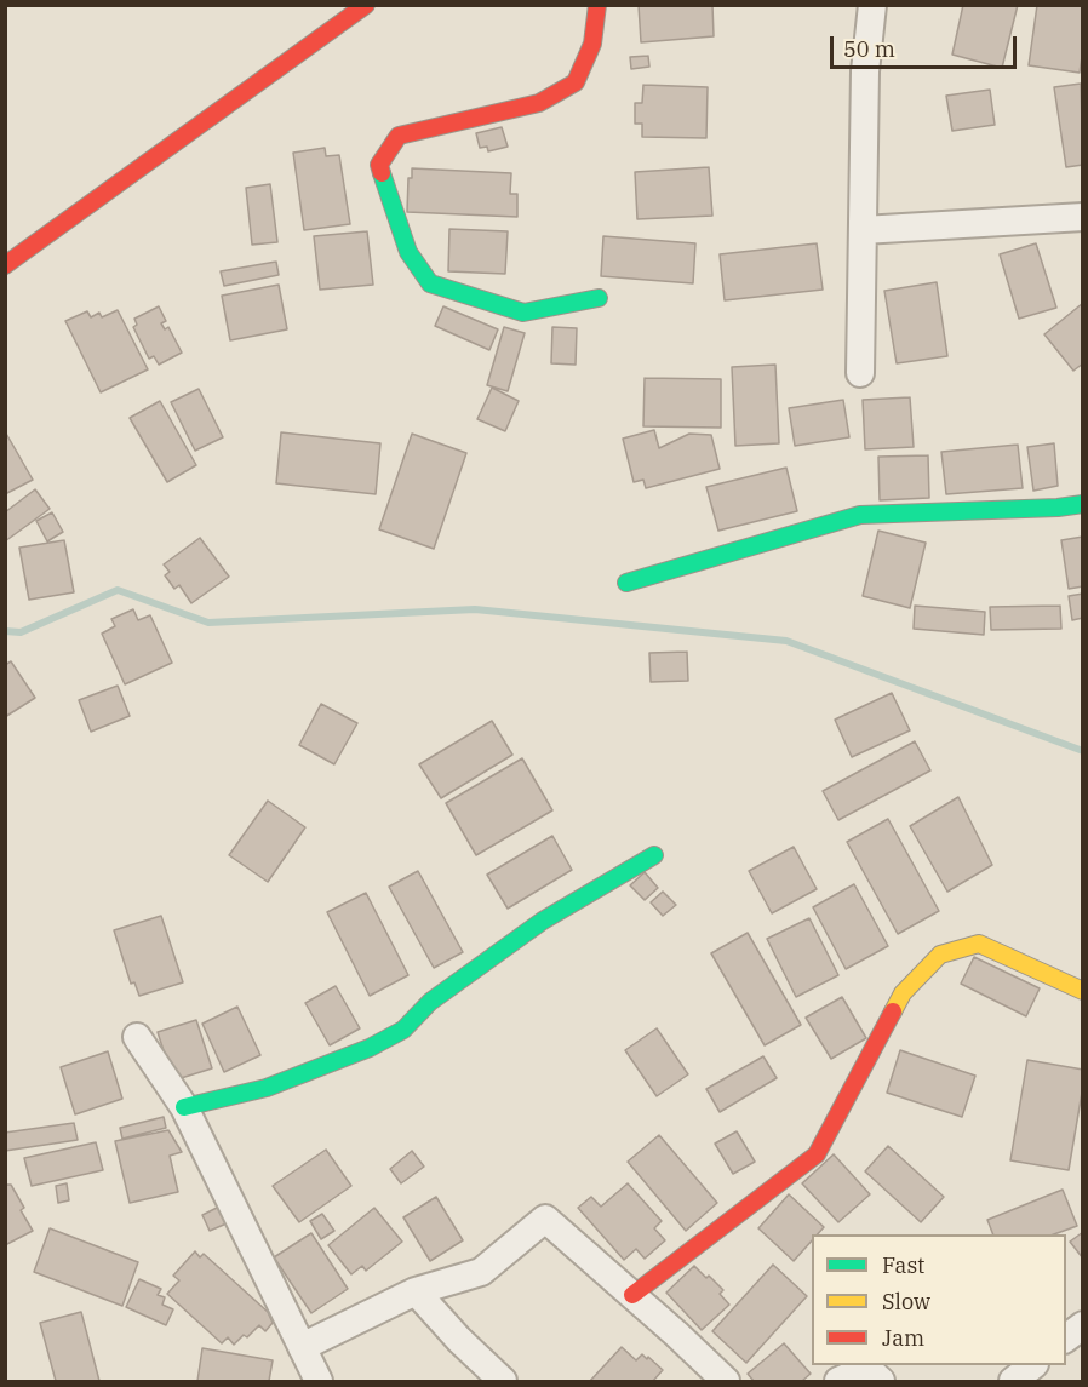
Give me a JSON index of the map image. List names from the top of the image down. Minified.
{"legend":["Fast","Slow","Jam"],"scale_bar":"50 m"}
